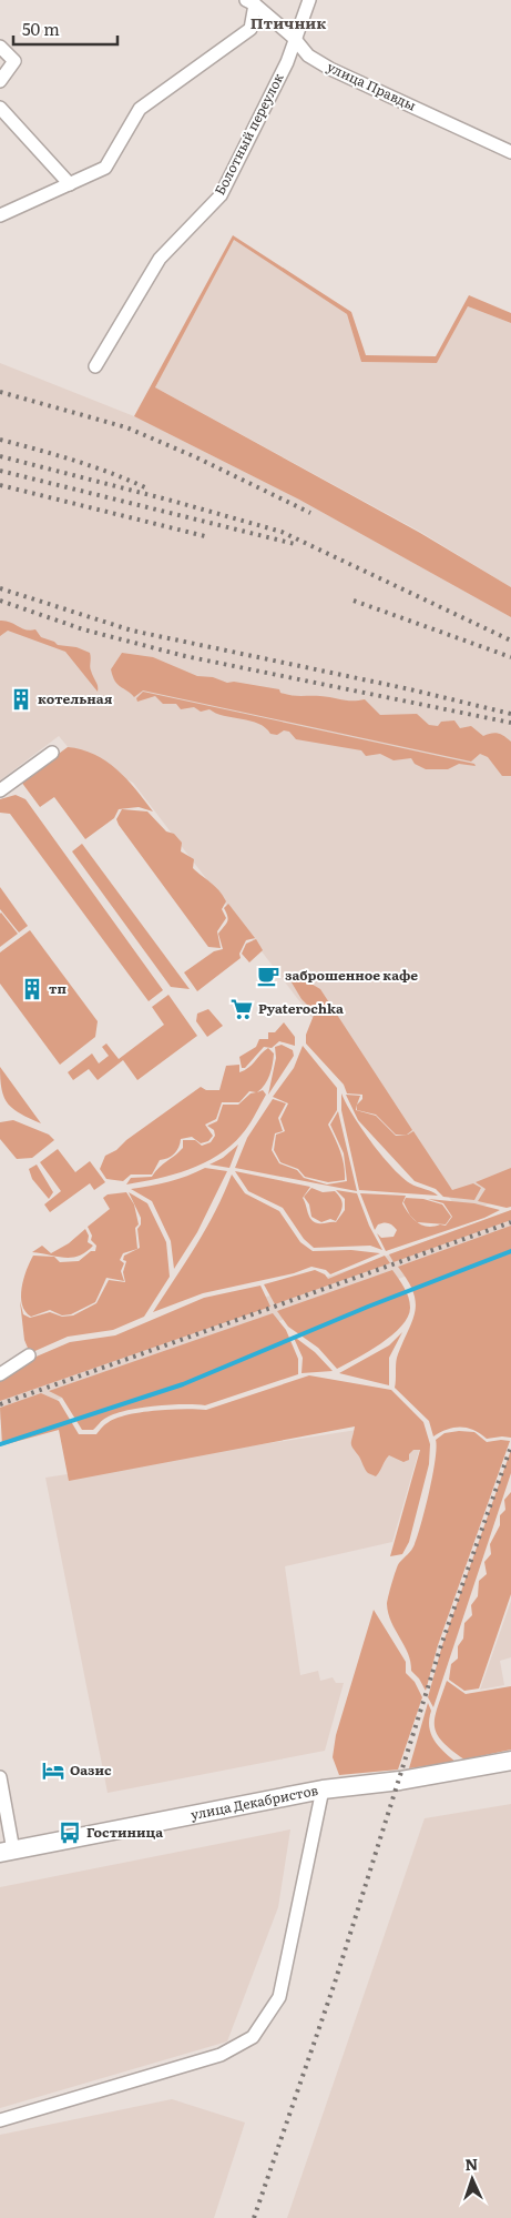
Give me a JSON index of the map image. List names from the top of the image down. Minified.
{"streets":{"street":["улица Правды","Болотный переулок","улица Декабристов"]},"crossings":[["улица Правды","Болотный переулок"]],"districts":["Птичник"],"places":{"building":["котельная","тп"],"cafe":["заброшенное кафе"],"supermarket":["Pyaterochka"],"hotel":["Оазис"],"bus stop":["Гостиница"]},"scale_bar":"50 m","north":"top"}
